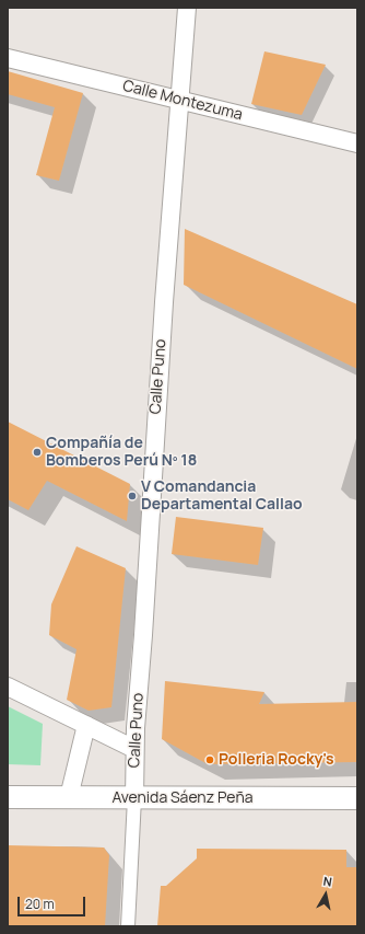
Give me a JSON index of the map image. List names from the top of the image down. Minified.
{"streets":{"street":["Calle Montezuma","Calle Puno","Avenida Sáenz Peña"]},"crossings":[["Calle Montezuma","Calle Puno"],["Calle Puno","Avenida Sáenz Peña"]],"places":["Compañía de Bomberos Perú Nº 18","V Comandancia Departamental Callao","Polleria Rocky's"],"scale_bar":"20 m","north":"top"}
